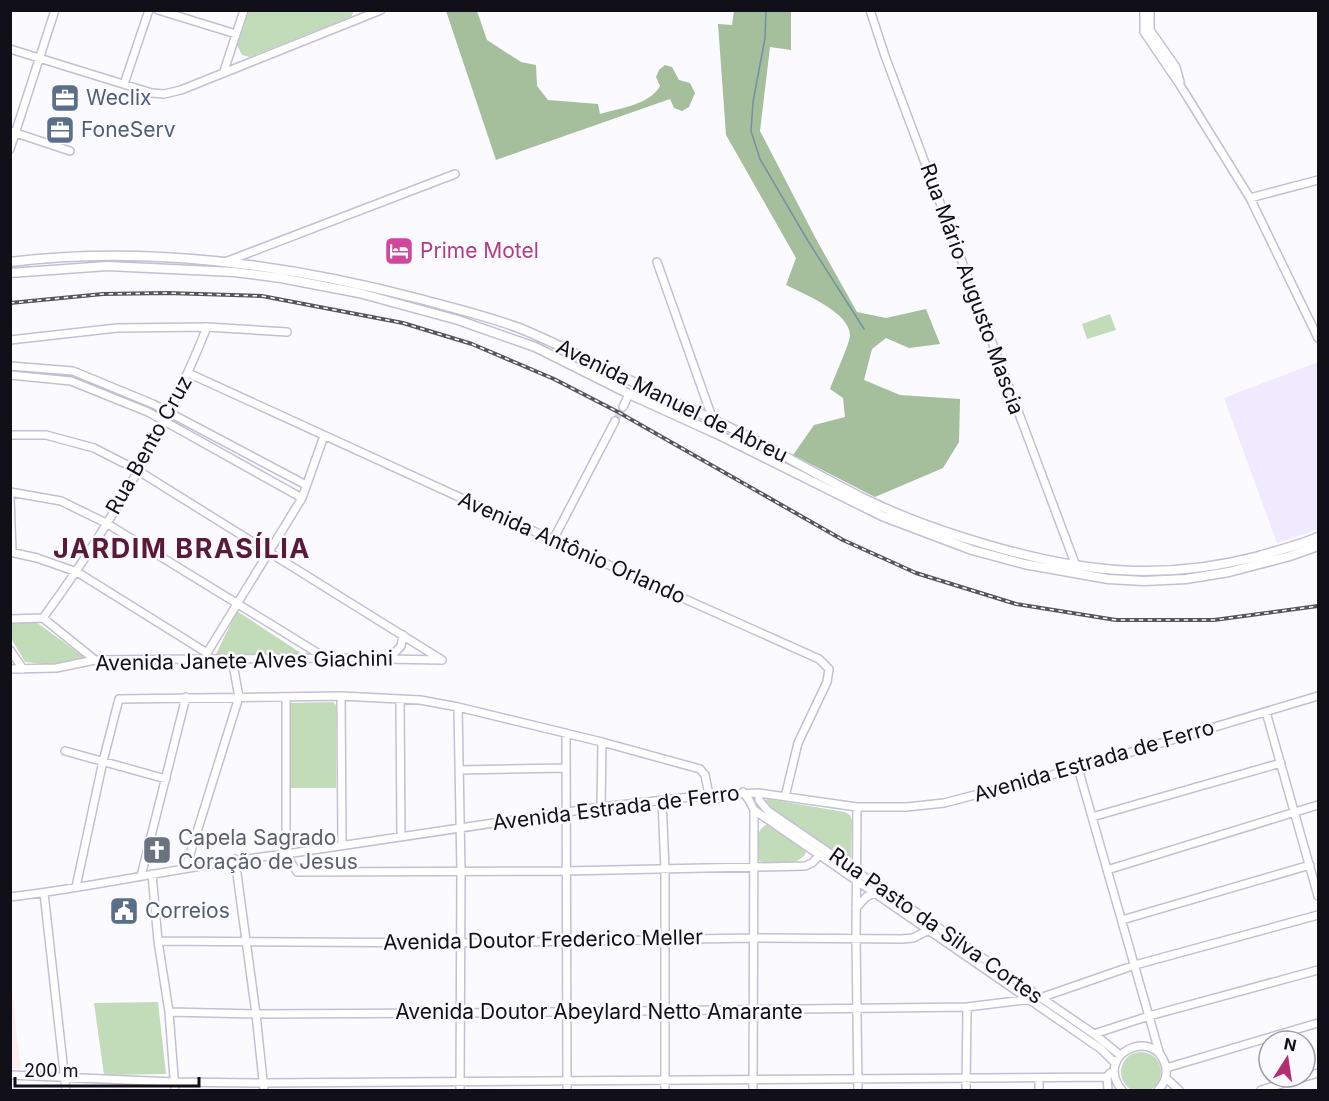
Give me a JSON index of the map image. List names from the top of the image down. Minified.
{"streets":{"main road":["Avenida Manuel de Abreu"],"street":["Rua Mário Augusto Mascia","Rua Bento Cruz","Avenida Antônio Orlando","Avenida Janete Alves Giachini","Avenida Estrada de Ferro","Rua Pasto da Silva Cortes","Avenida Doutor Frederico Meller","Avenida Doutor Abeylard Netto Amarante"]},"crossings":[["Rua Mário Augusto Mascia","Avenida Manuel de Abreu"],["Rua Bento Cruz","Avenida Antônio Orlando"],["Avenida Antônio Orlando","Avenida Estrada de Ferro"],["Avenida Estrada de Ferro","Rua Pasto da Silva Cortes"],["Rua Pasto da Silva Cortes","Avenida Doutor Frederico Meller"],["Rua Pasto da Silva Cortes","Avenida Doutor Abeylard Netto Amarante"]],"districts":["JARDIM BRASÍLIA"],"places":{"office":["Weclix","FoneServ"],"hotel":["Prime Motel"],"church":["Capela Sagrado Coração de Jesus"],"public building":["Correios"]},"scale_bar":"200 m","north":"top"}
